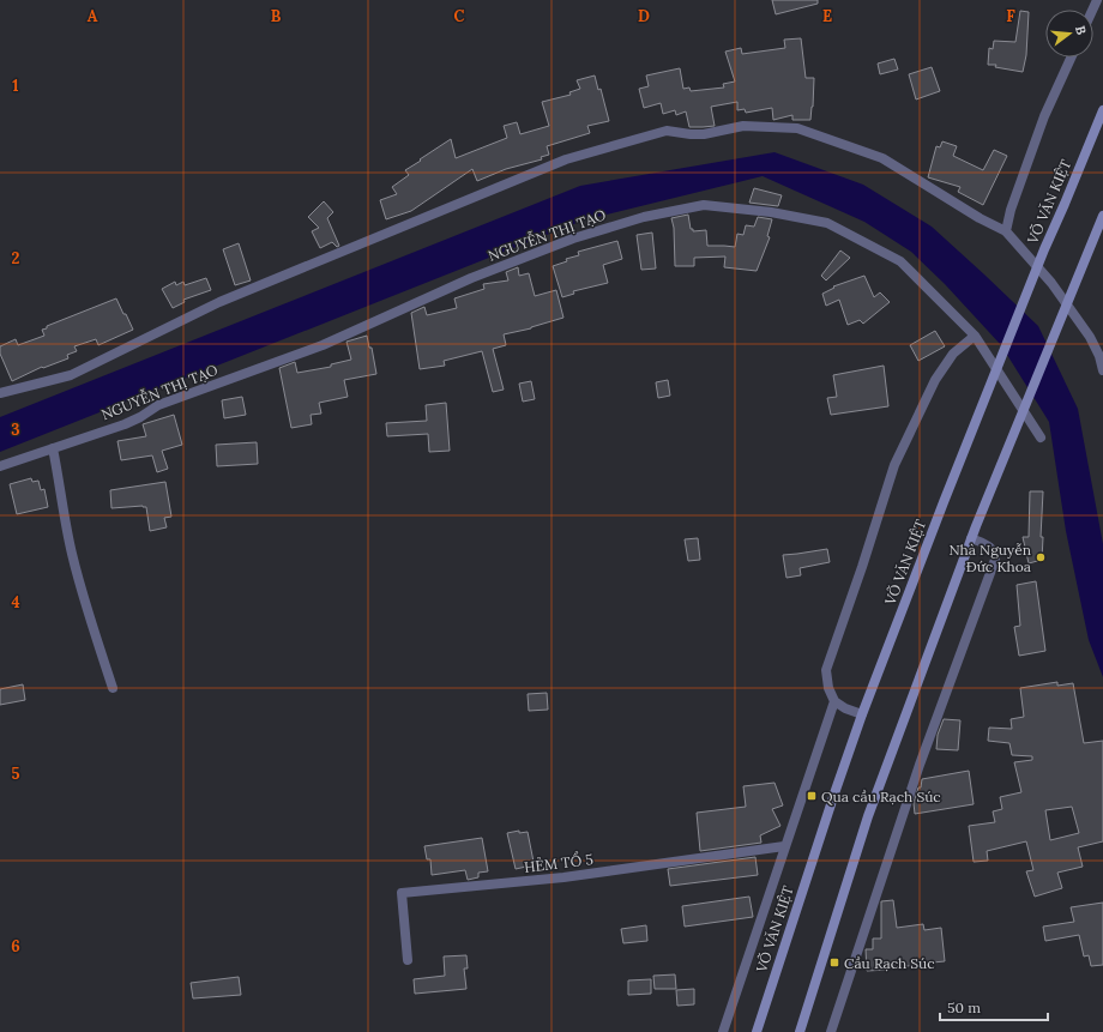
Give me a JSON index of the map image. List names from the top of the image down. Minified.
{"streets":{"main road":["VÕ VĂN KIỆT"],"street":["NGUYỄN THỊ TẠO","HẺM TỔ 5"]},"places":{"other":["Nhà Nguyễn Đức Khoa"],"transit":["Qua cầu Rạch Súc","Cầu Rạch Súc"]},"scale_bar":"50 m","north":"right","grid":{"columns":["A","B","C","D","E","F"],"rows":["1","2","3","4","5","6"]}}
